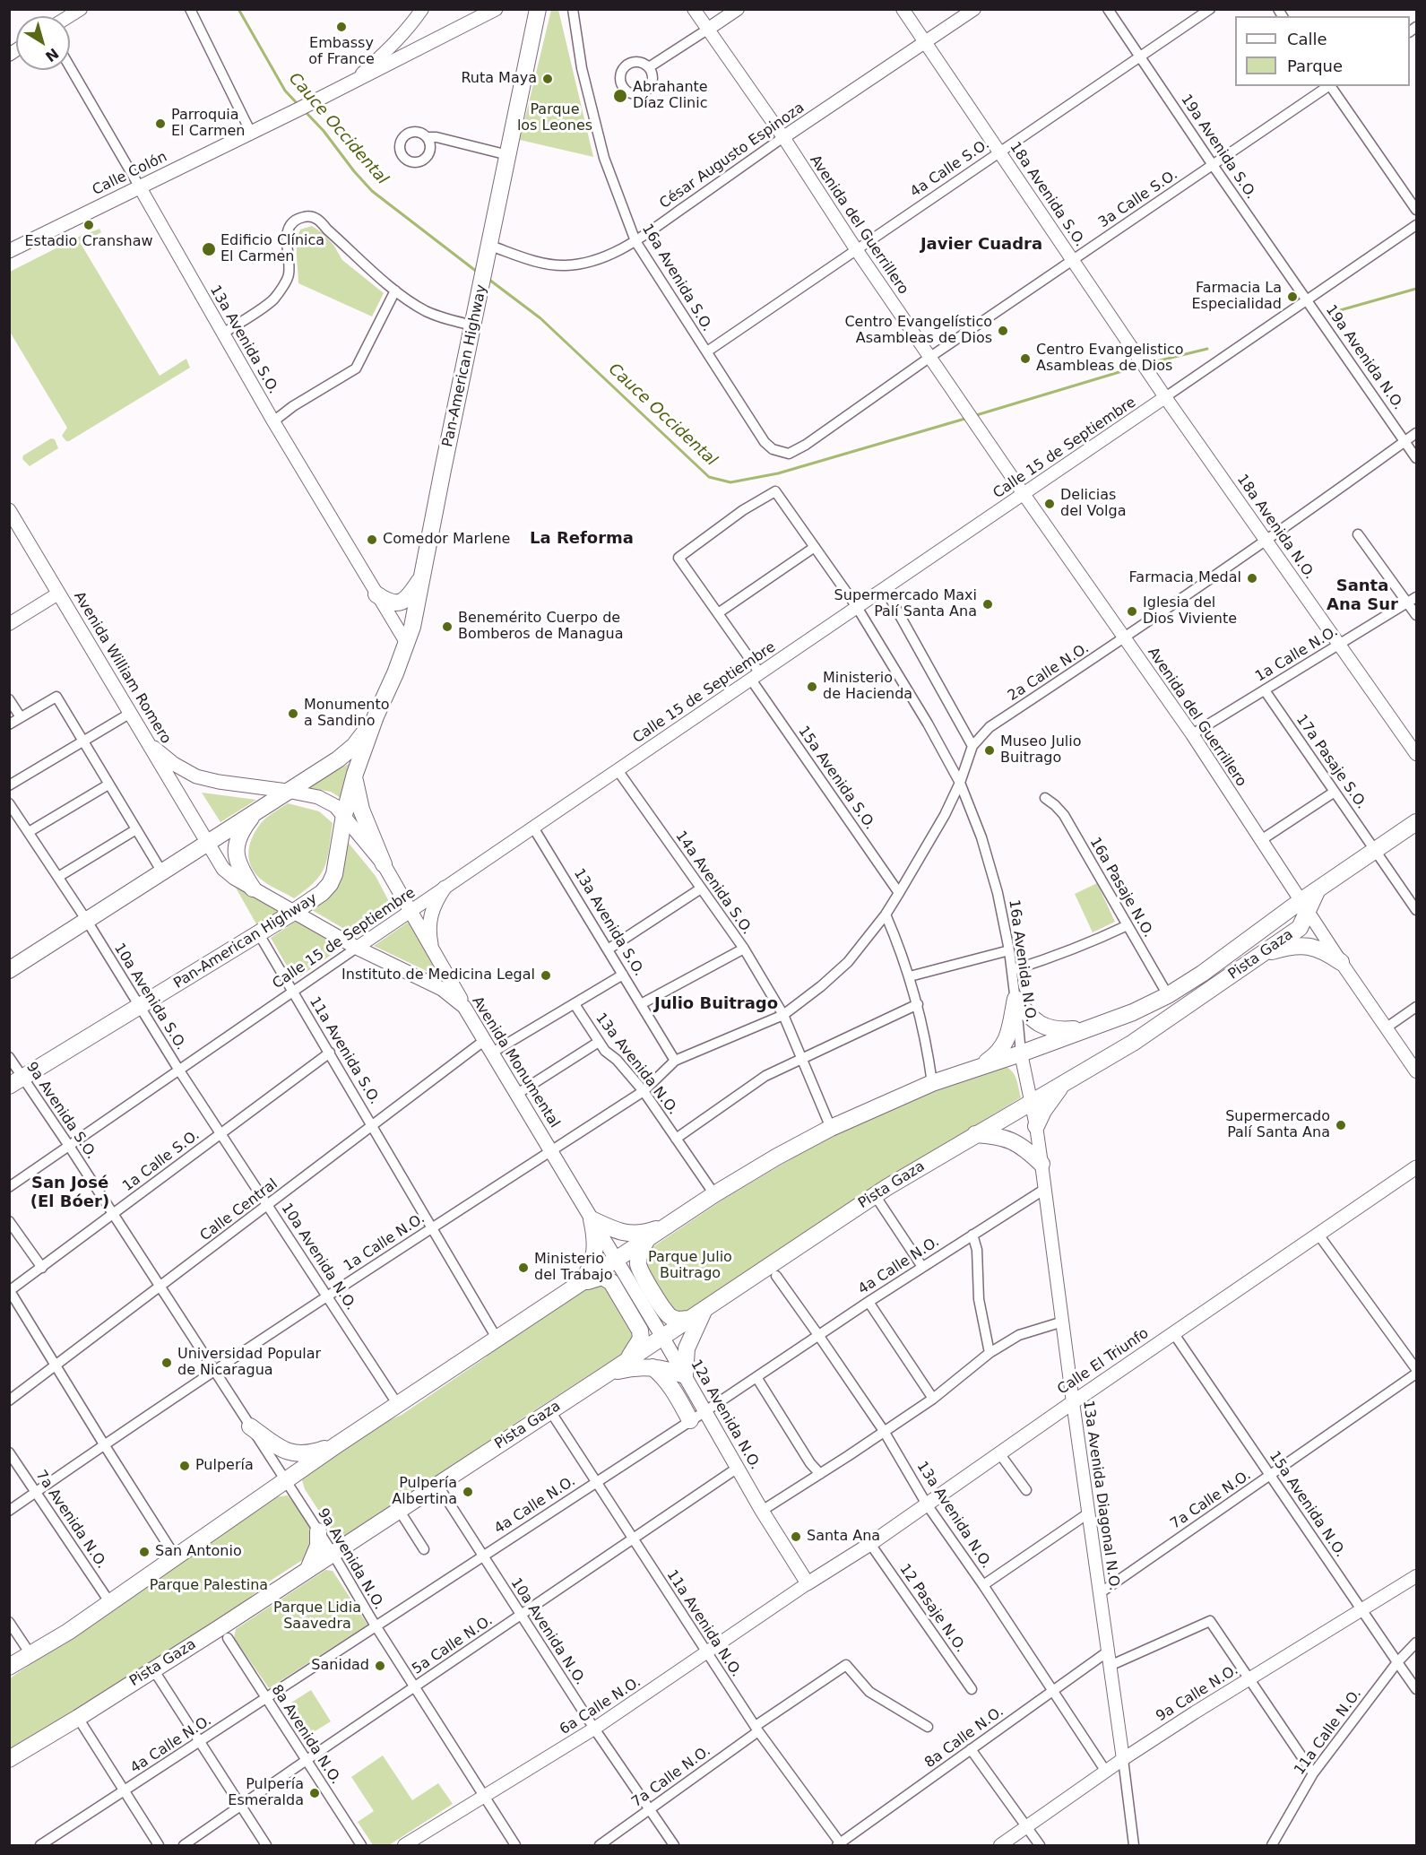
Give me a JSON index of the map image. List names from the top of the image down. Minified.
{"streets":{"main road":["Calle Colón","Pan-American Highway","Avenida William Romero","Pista Gaza","Avenida Monumental","Calle El Triunfo","12a Avenida N.O."],"street":["19a Avenida S.O.","César Augusto Espinoza","4a Calle S.O.","18a Avenida S.O.","3a Calle S.O.","Avenida del Guerrillero","16a Avenida S.O.","13a Avenida S.O.","19a Avenida N.O.","Calle 15 de Septiembre","18a Avenida N.O.","1a Calle N.O.","2a Calle N.O.","17a Pasaje S.O.","15a Avenida S.O.","14a Avenida S.O.","16a Pasaje N.O.","16a Avenida N.O.","10a Avenida S.O.","11a Avenida S.O.","13a Avenida N.O.","9a Avenida S.O.","1a Calle S.O.","Calle Central","10a Avenida N.O.","4a Calle N.O.","13a Avenida Diagonal N.O.","7a Calle N.O.","15a Avenida N.O.","7a Avenida N.O.","9a Avenida N.O.","12 Pasaje N.O.","11a Avenida N.O.","5a Calle N.O.","9a Calle N.O.","6a Calle N.O.","11a Calle N.O.","8a Avenida N.O.","8a Calle N.O."]},"crossings":[["19a Avenida S.O.","4a Calle S.O."],["19a Avenida S.O.","3a Calle S.O."],["19a Avenida S.O.","19a Avenida N.O."],["19a Avenida S.O.","Calle 15 de Septiembre"],["César Augusto Espinoza","18a Avenida S.O."],["César Augusto Espinoza","Avenida del Guerrillero"],["César Augusto Espinoza","16a Avenida S.O."],["César Augusto Espinoza","Pan-American Highway"],["4a Calle S.O.","18a Avenida S.O."],["4a Calle S.O.","Avenida del Guerrillero"],["4a Calle S.O.","16a Avenida S.O."],["Calle Colón","13a Avenida S.O."],["18a Avenida S.O.","3a Calle S.O."],["18a Avenida S.O.","Calle 15 de Septiembre"],["18a Avenida S.O.","18a Avenida N.O."],["3a Calle S.O.","Avenida del Guerrillero"],["3a Calle S.O.","16a Avenida S.O."],["Avenida del Guerrillero","Calle 15 de Septiembre"],["Avenida del Guerrillero","1a Calle N.O."],["Avenida del Guerrillero","2a Calle N.O."],["Avenida del Guerrillero","Pista Gaza"],["13a Avenida S.O.","Pan-American Highway"],["13a Avenida S.O.","Calle 15 de Septiembre"],["13a Avenida S.O.","1a Calle N.O."],["19a Avenida N.O.","Calle 15 de Septiembre"],["19a Avenida N.O.","2a Calle N.O."],["Pan-American Highway","Avenida William Romero"],["Pan-American Highway","10a Avenida S.O."],["Pan-American Highway","11a Avenida S.O."],["Pan-American Highway","Avenida Monumental"],["Pan-American Highway","9a Avenida S.O."],["Calle 15 de Septiembre","18a Avenida N.O."],["Calle 15 de Septiembre","15a Avenida S.O."],["Calle 15 de Septiembre","14a Avenida S.O."],["Calle 15 de Septiembre","16a Avenida N.O."],["Calle 15 de Septiembre","10a Avenida S.O."],["Calle 15 de Septiembre","11a Avenida S.O."],["Calle 15 de Septiembre","Avenida Monumental"],["Calle 15 de Septiembre","9a Avenida S.O."],["18a Avenida N.O.","1a Calle N.O."],["18a Avenida N.O.","2a Calle N.O."],["1a Calle N.O.","2a Calle N.O."],["1a Calle N.O.","17a Pasaje S.O."],["1a Calle N.O.","14a Avenida S.O."],["1a Calle N.O.","Avenida Monumental"],["1a Calle N.O.","13a Avenida N.O."],["1a Calle N.O.","10a Avenida N.O."],["1a Calle N.O.","7a Avenida N.O."],["1a Calle N.O.","9a Avenida N.O."],["Avenida William Romero","Avenida Monumental"],["2a Calle N.O.","15a Avenida S.O."],["2a Calle N.O.","14a Avenida S.O."],["2a Calle N.O.","16a Avenida N.O."],["17a Pasaje S.O.","Pista Gaza"],["15a Avenida S.O.","16a Avenida N.O."],["14a Avenida S.O.","Pista Gaza"],["16a Pasaje N.O.","Pista Gaza"],["Pista Gaza","16a Avenida N.O."],["Pista Gaza","Avenida Monumental"],["Pista Gaza","13a Avenida N.O."],["Pista Gaza","10a Avenida N.O."],["Pista Gaza","12a Avenida N.O."],["Pista Gaza","13a Avenida Diagonal N.O."],["Pista Gaza","7a Avenida N.O."],["Pista Gaza","9a Avenida N.O."],["Pista Gaza","11a Avenida N.O."],["16a Avenida N.O.","13a Avenida Diagonal N.O."],["10a Avenida S.O.","1a Calle S.O."],["10a Avenida S.O.","Calle Central"],["10a Avenida S.O.","10a Avenida N.O."],["11a Avenida S.O.","1a Calle S.O."],["11a Avenida S.O.","Calle Central"],["Avenida Monumental","Calle Central"],["Avenida Monumental","12a Avenida N.O."],["13a Avenida N.O.","4a Calle N.O."],["13a Avenida N.O.","Calle El Triunfo"],["13a Avenida N.O.","9a Calle N.O."],["13a Avenida N.O.","8a Calle N.O."],["9a Avenida S.O.","1a Calle S.O."],["9a Avenida S.O.","Calle Central"],["9a Avenida S.O.","9a Avenida N.O."],["Calle Central","10a Avenida N.O."],["Calle Central","9a Avenida N.O."],["10a Avenida N.O.","4a Calle N.O."],["10a Avenida N.O.","7a Calle N.O."],["10a Avenida N.O.","5a Calle N.O."],["10a Avenida N.O.","6a Calle N.O."],["4a Calle N.O.","12a Avenida N.O."],["4a Calle N.O.","13a Avenida Diagonal N.O."],["4a Calle N.O.","9a Avenida N.O."],["4a Calle N.O.","11a Avenida N.O."],["4a Calle N.O.","8a Avenida N.O."],["Calle El Triunfo","12a Avenida N.O."],["Calle El Triunfo","13a Avenida Diagonal N.O."],["Calle El Triunfo","15a Avenida N.O."],["Calle El Triunfo","12 Pasaje N.O."],["Calle El Triunfo","6a Calle N.O."],["12a Avenida N.O.","5a Calle N.O."],["12a Avenida N.O.","6a Calle N.O."],["13a Avenida Diagonal N.O.","7a Calle N.O."],["13a Avenida Diagonal N.O.","9a Calle N.O."],["13a Avenida Diagonal N.O.","8a Calle N.O."],["7a Calle N.O.","15a Avenida N.O."],["7a Calle N.O.","11a Avenida N.O."],["15a Avenida N.O.","9a Calle N.O."],["15a Avenida N.O.","11a Calle N.O."],["9a Avenida N.O.","5a Calle N.O."],["9a Avenida N.O.","6a Calle N.O."],["11a Avenida N.O.","5a Calle N.O."],["11a Avenida N.O.","6a Calle N.O."],["11a Avenida N.O.","8a Calle N.O."],["5a Calle N.O.","8a Avenida N.O."]],"districts":["Javier Cuadra","La Reforma","Santa Ana Sur","Julio Buitrago","San José (El Bóer)"],"water":["Cauce Occidental"],"parks":["Parque los Leones","Parque Julio Buitrago","Parque Palestina","Parque Lidia Saavedra"],"places":["Embassy of France","Ruta Maya","Abrahante Díaz Clinic","Parroquia El Carmen","Estadio Cranshaw","Edificio Clínica El Carmen","Farmacia La Especialidad","Centro Evangelístico Asambleas de Dios","Centro Evangelistico Asambleas de Dios","Delicias del Volga","Comedor Marlene","Farmacia Medal","Supermercado Maxi Palí Santa Ana","Iglesia del Dios Viviente","Benemérito Cuerpo de Bomberos de Managua","Ministerio de Hacienda","Monumento a Sandino","Museo Julio Buitrago","Instituto de Medicina Legal","Supermercado Palí Santa Ana","Ministerio del Trabajo","Universidad Popular de Nicaragua","Pulpería","Pulpería Albertina","Santa Ana","San Antonio","Sanidad","Pulpería Esmeralda"],"legend":["Calle","Parque"],"north":"bottom right"}
